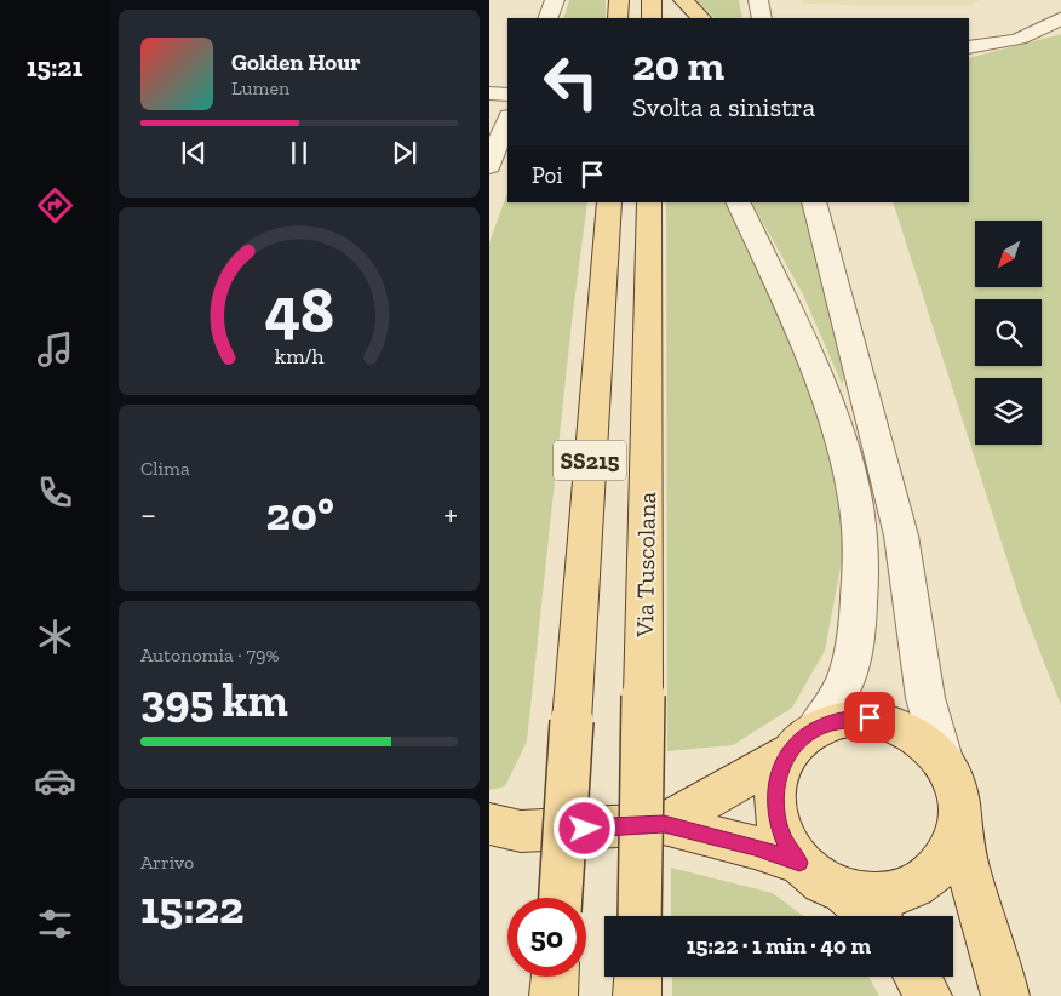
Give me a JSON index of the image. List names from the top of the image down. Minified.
{"streets":{"main road":["SS215","Via Tuscolana"]},"north":"bottom left","page":{"tabs":"15:21","turn":["20 m","Svolta a sinistra"],"song":["Golden Hour","Lumen"],"then":"Poi","tile":["Clima",["Autonomia · 79%","395 km"],["Arrivo","15:22"]],"heat":["−","20°","+"],"limit":"50","trip":"15:22 · 1 min · 40 m","gauge":["48","km/h"]}}
